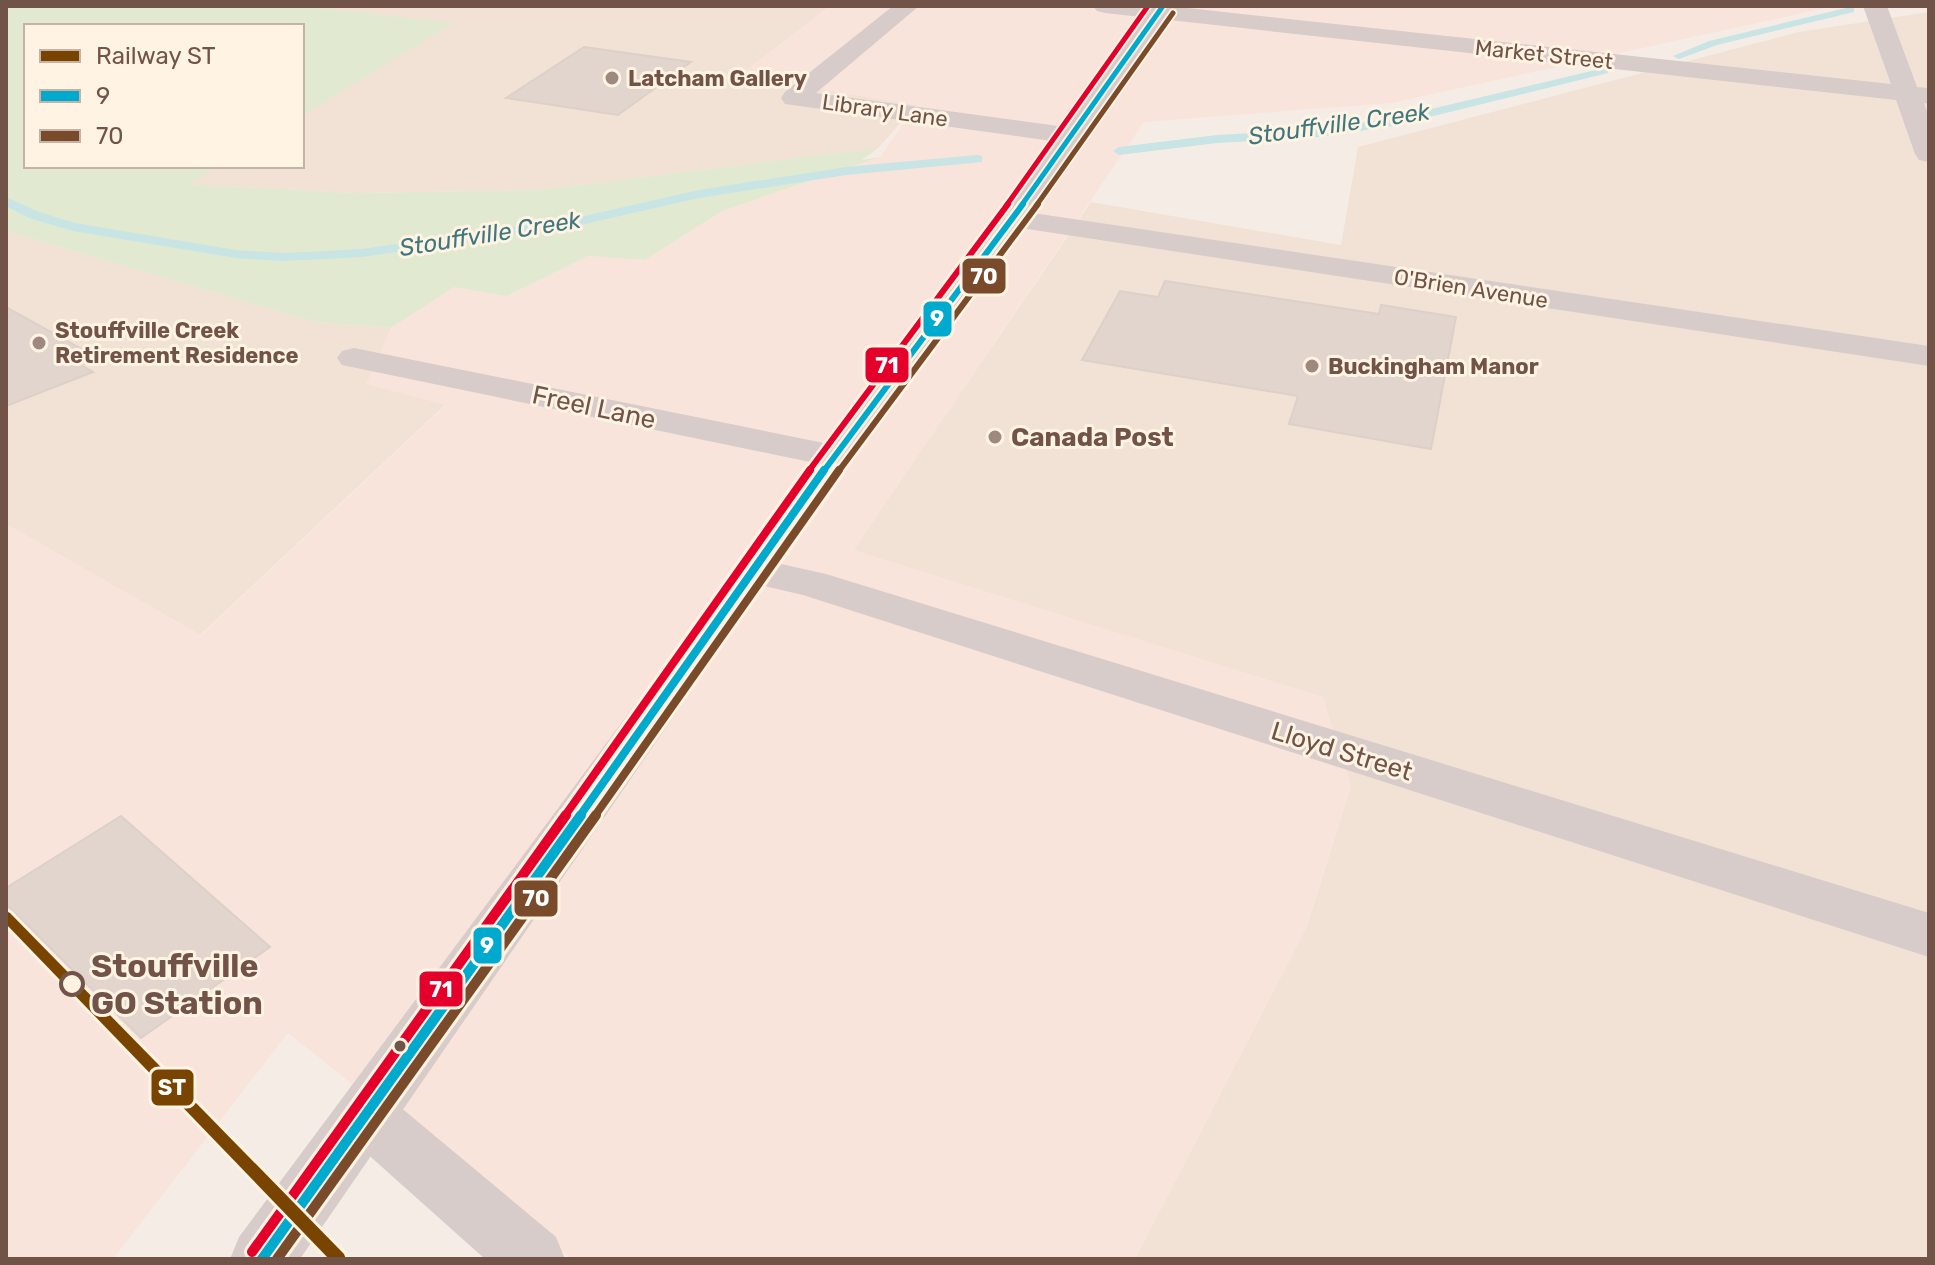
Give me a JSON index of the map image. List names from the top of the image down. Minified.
{"streets":{"street":["Market Street","Library Lane","O'Brien Avenue","Freel Lane","Lloyd Street"]},"water":["Stouffville Creek"],"places":["Latcham Gallery","Stouffville Creek Retirement Residence","Buckingham Manor","Canada Post","Stouffville GO Station"],"lines":["transit line 9","transit line 71","transit line 70","rail line ST"],"legend":["Railway ST","9","70"]}
